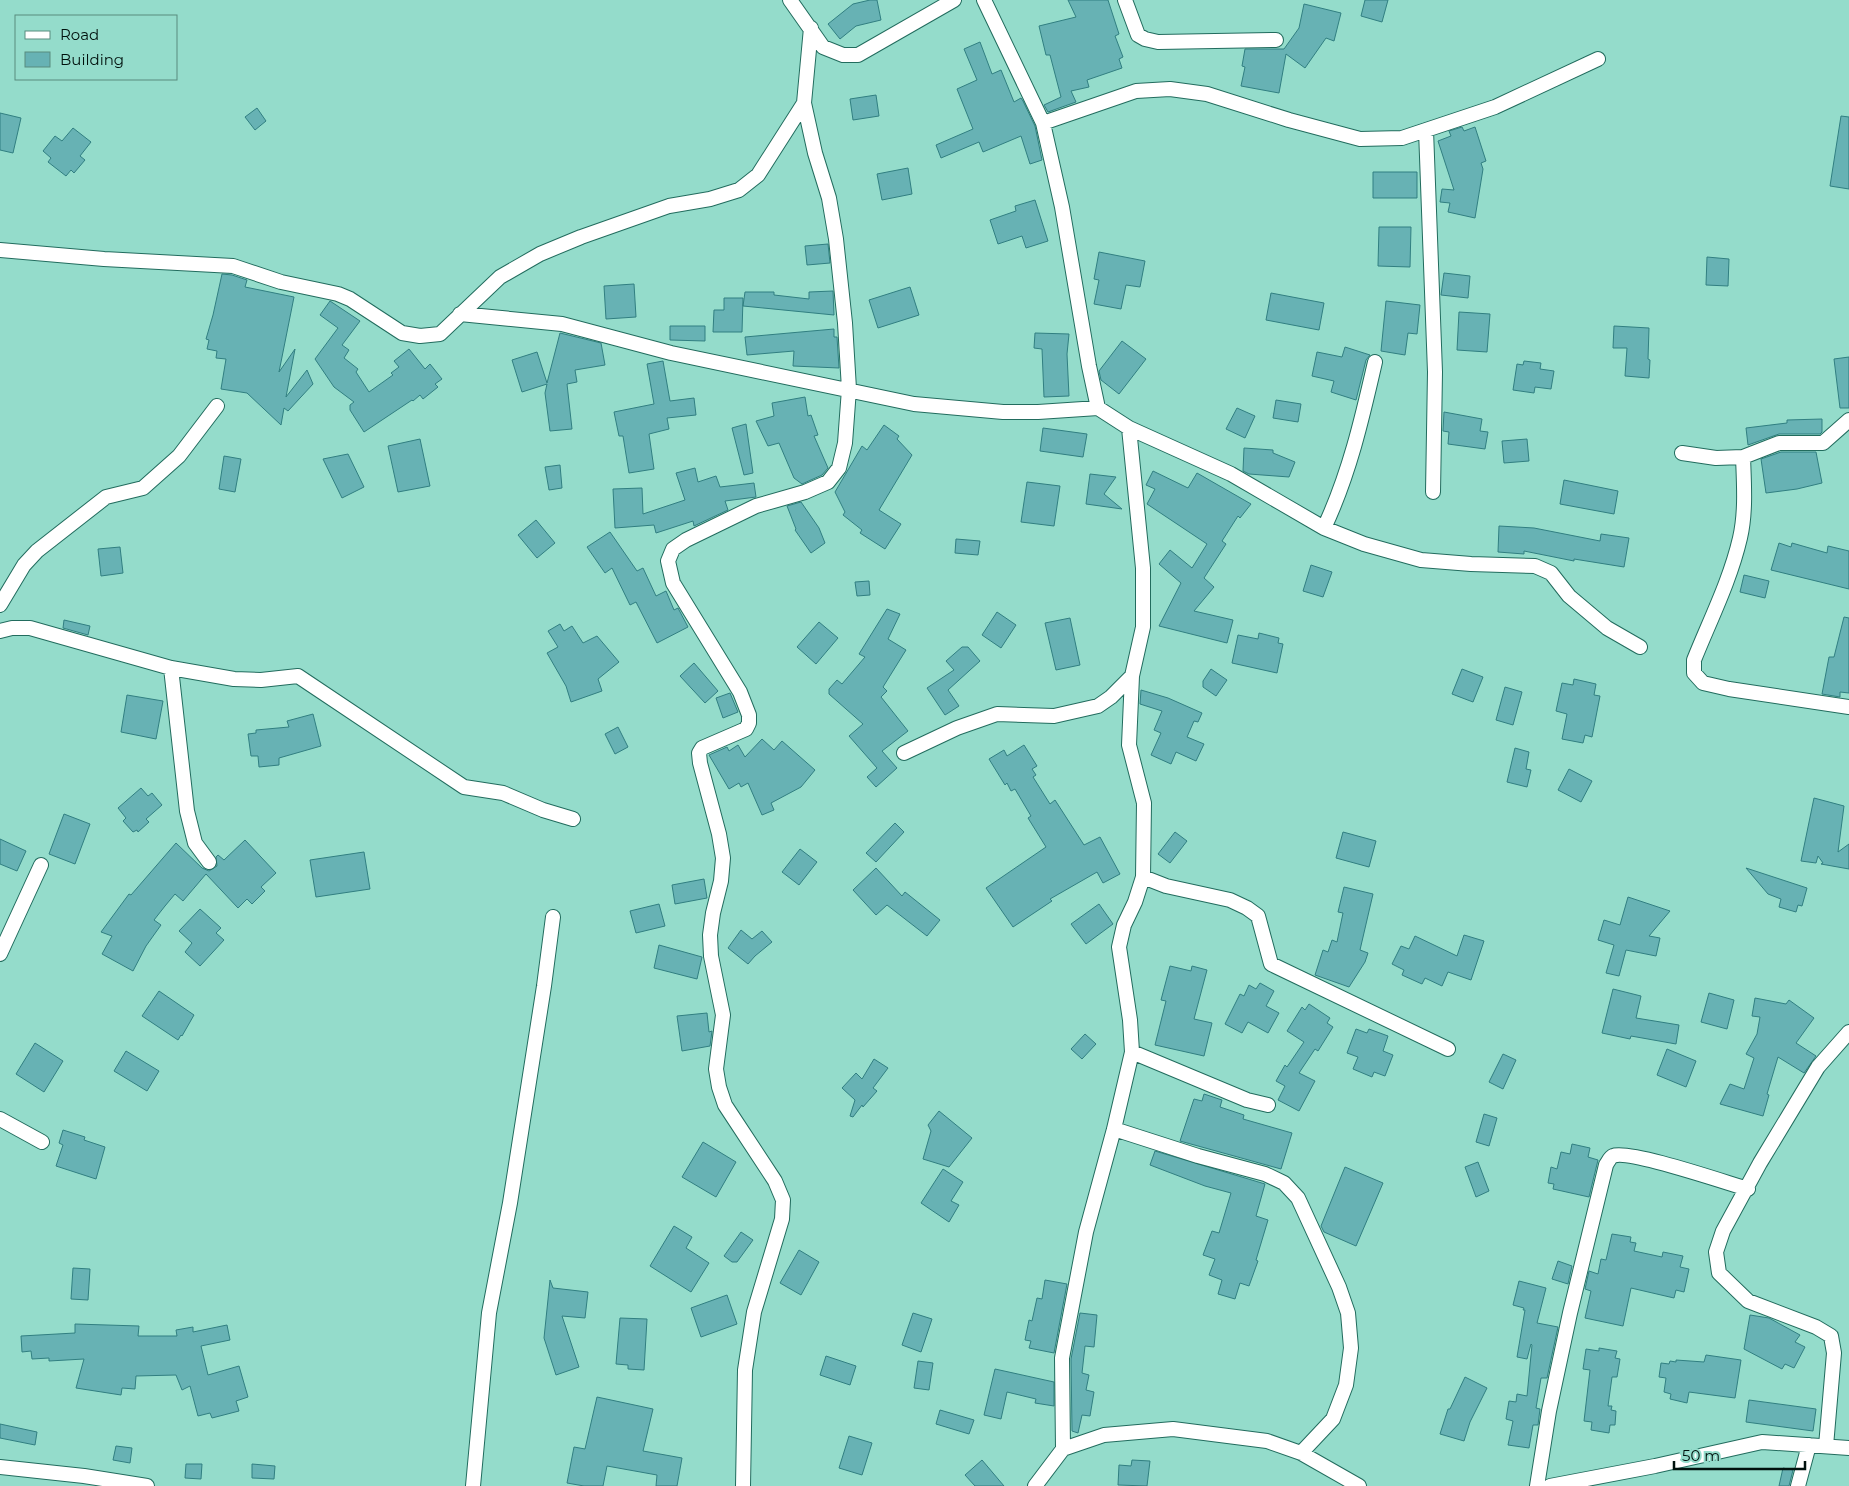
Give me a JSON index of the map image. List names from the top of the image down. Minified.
{"legend":["Road","Building"],"scale_bar":"50 m"}
